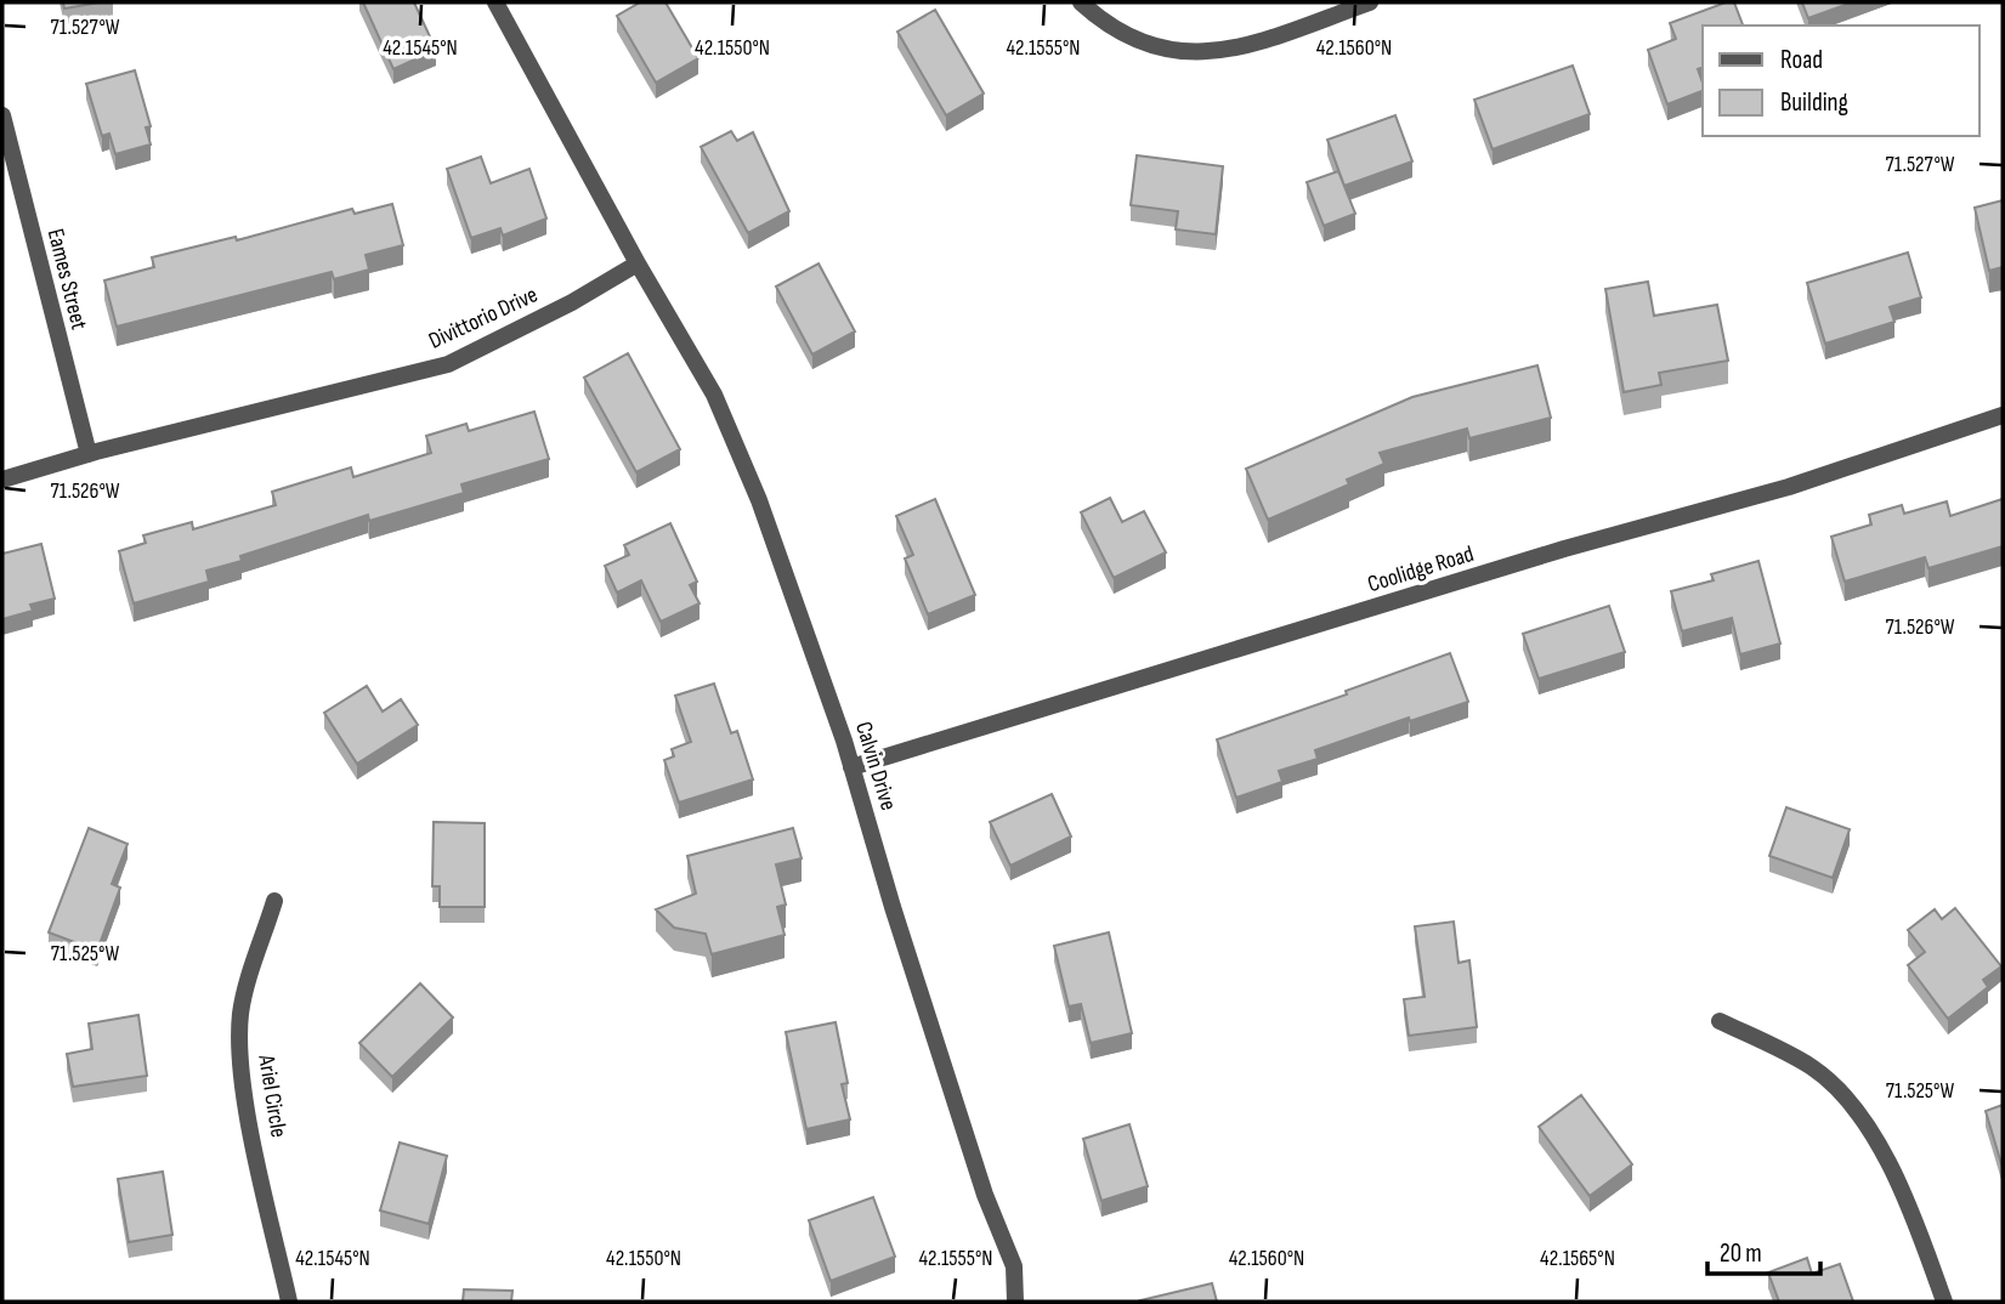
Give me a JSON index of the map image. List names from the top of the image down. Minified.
{"streets":{"street":["Eames Street","Divittorio Drive","Coolidge Road","Calvin Drive","Ariel Circle"]},"crossings":[["Eames Street","Divittorio Drive"],["Divittorio Drive","Calvin Drive"],["Coolidge Road","Calvin Drive"]],"legend":["Road","Building"],"scale_bar":"20 m","coordinates":["71.527°W","42.1545°N","42.1550°N","42.1555°N","42.1560°N","71.526°W","71.525°W","42.1565°N"]}
